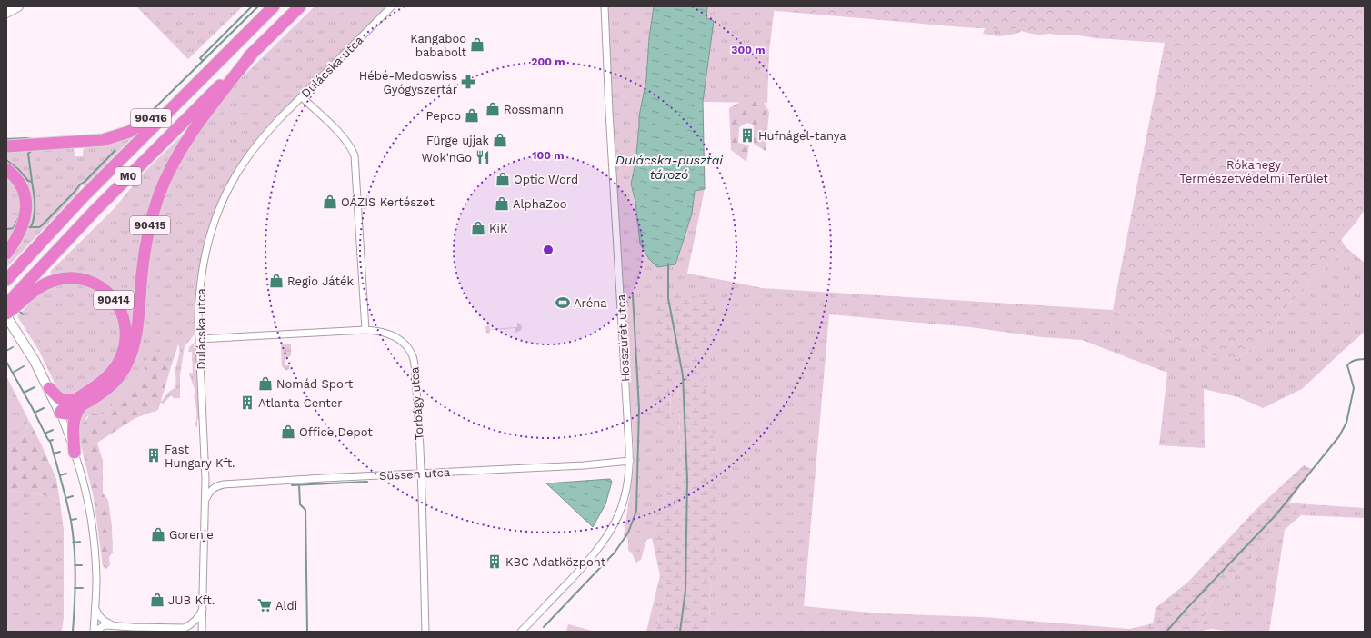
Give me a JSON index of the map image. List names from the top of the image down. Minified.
{"streets":{"highway":["90416","M0","90415","90414"],"street":["Dulácska utca","Hosszúrét utca","Torbágy utca","Süssen utca"]},"crossings":[["Dulácska utca","Torbágy utca"],["Dulácska utca","Süssen utca"],["90416","M0"],["M0","90415"],["90415","90414"],["Hosszúrét utca","Süssen utca"],["Torbágy utca","Süssen utca"]],"water":["Dulácska-pusztai tározó"],"parks":["Rókahegy Természetvédelmi Terület"],"places":{"shop":["Kangaboo bababolt","Rossmann","Pepco","Fürge ujjak","Optic Word","OÁZIS Kertészet","AlphaZoo","KiK","Regio Játék","Nomád Sport","Office Depot","Gorenje","JUB Kft."],"pharmacy":["Hébé-Medoswiss Gyógyszertár"],"building":["Hufnágel-tanya","Atlanta Center","Fast Hungary Kft.","KBC Adatközpont"],"restaurant":["Wok'nGo"],"sports":["Aréna"],"supermarket":["Aldi"]},"rings":["300 m","200 m","100 m"]}
